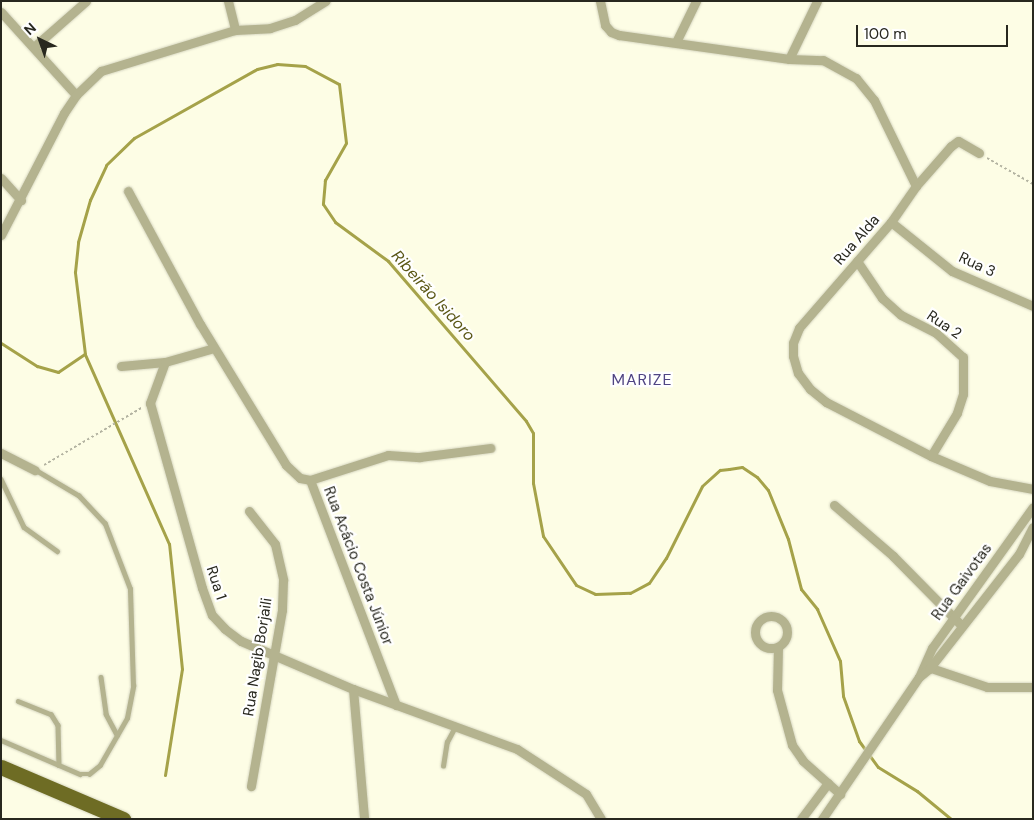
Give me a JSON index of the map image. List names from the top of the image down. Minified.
{"streets":{"street":["Rua Alda","Rua 3","Rua 2","Rua Acácio Costa Júnior","Rua Gaivotas","Rua 1","Rua Nagib Borjaili"]},"crossings":[["Rua Alda","Rua 3"],["Rua Alda","Rua 2"],["Rua Acácio Costa Júnior","Rua 1"],["Rua 1","Rua Nagib Borjaili"]],"districts":["MARIZE"],"water":["Ribeirão Isidoro"],"scale_bar":"100 m","north":"top left"}
